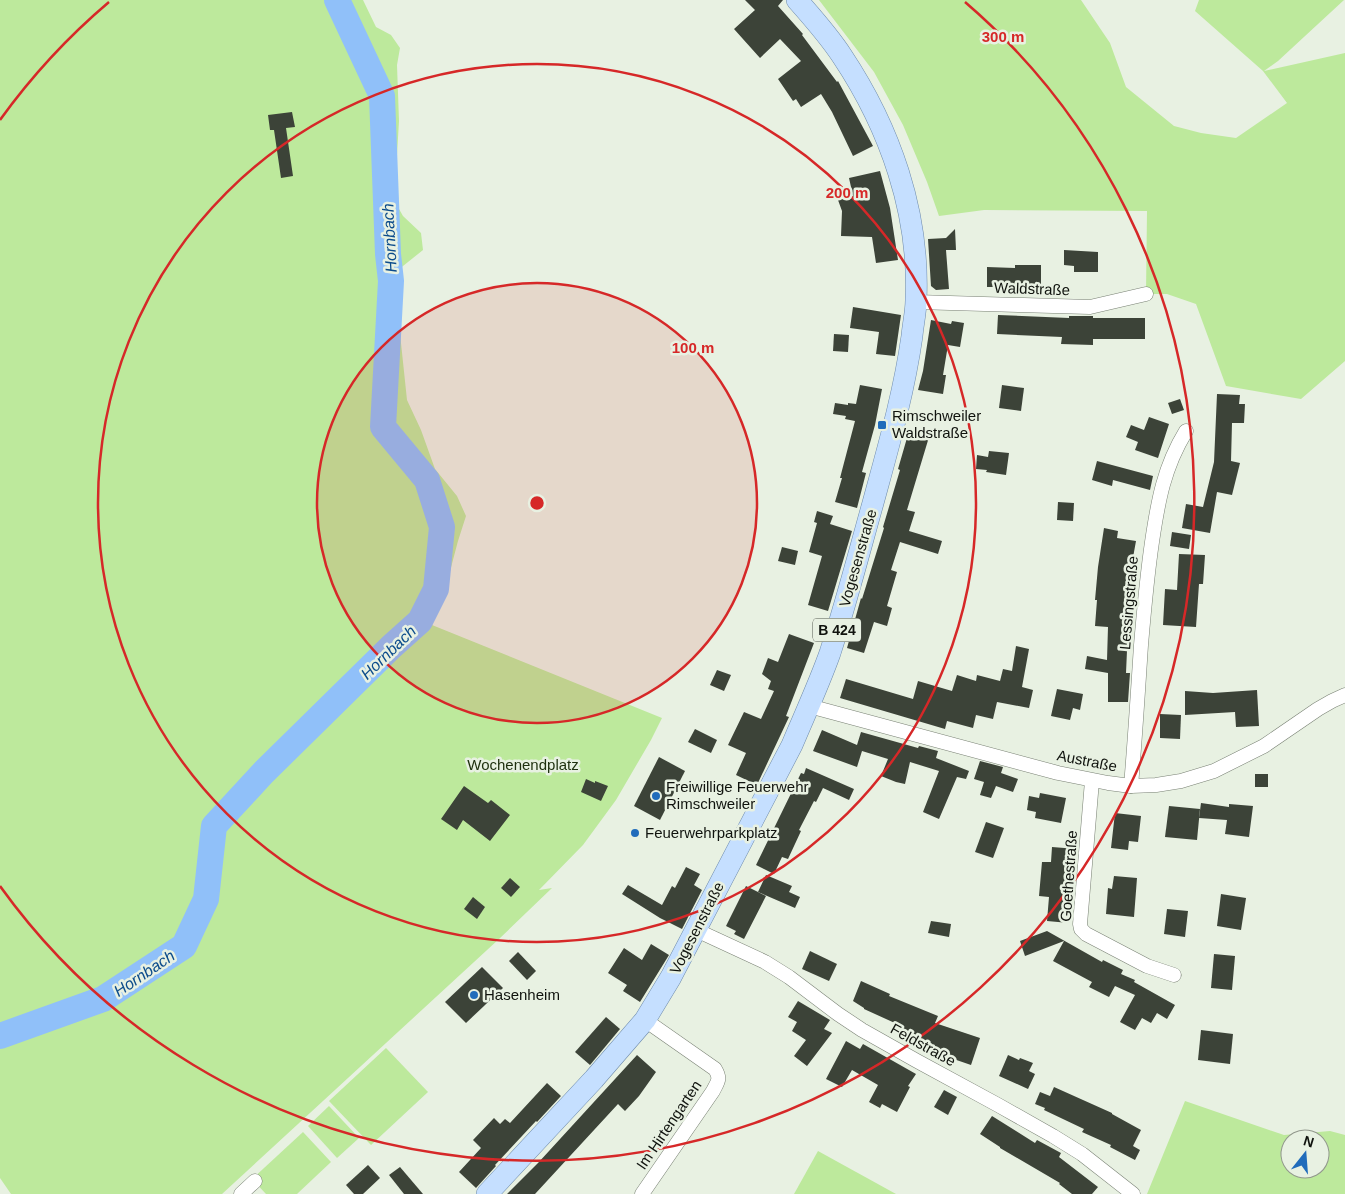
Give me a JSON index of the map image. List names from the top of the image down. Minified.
{"streets":{"main road":["Vogesenstraße","B 424"],"street":["Waldstraße","Lessingstraße","Austraße","Goethestraße","Feldstraße","Im Hirtengarten"]},"crossings":[["Waldstraße","Vogesenstraße"],["Vogesenstraße","Austraße"],["Vogesenstraße","Feldstraße"],["Vogesenstraße","Im Hirtengarten"],["Lessingstraße","Austraße"],["Austraße","Goethestraße"]],"water":["Hornbach"],"parks":["Wochenendplatz"],"places":{"transit":["Rimschweiler Waldstraße"],"other":["Freiwillige Feuerwehr Rimschweiler","Feuerwehrparkplatz","Hasenheim"]},"north":"top","rings":["300 m","200 m","100 m"]}
